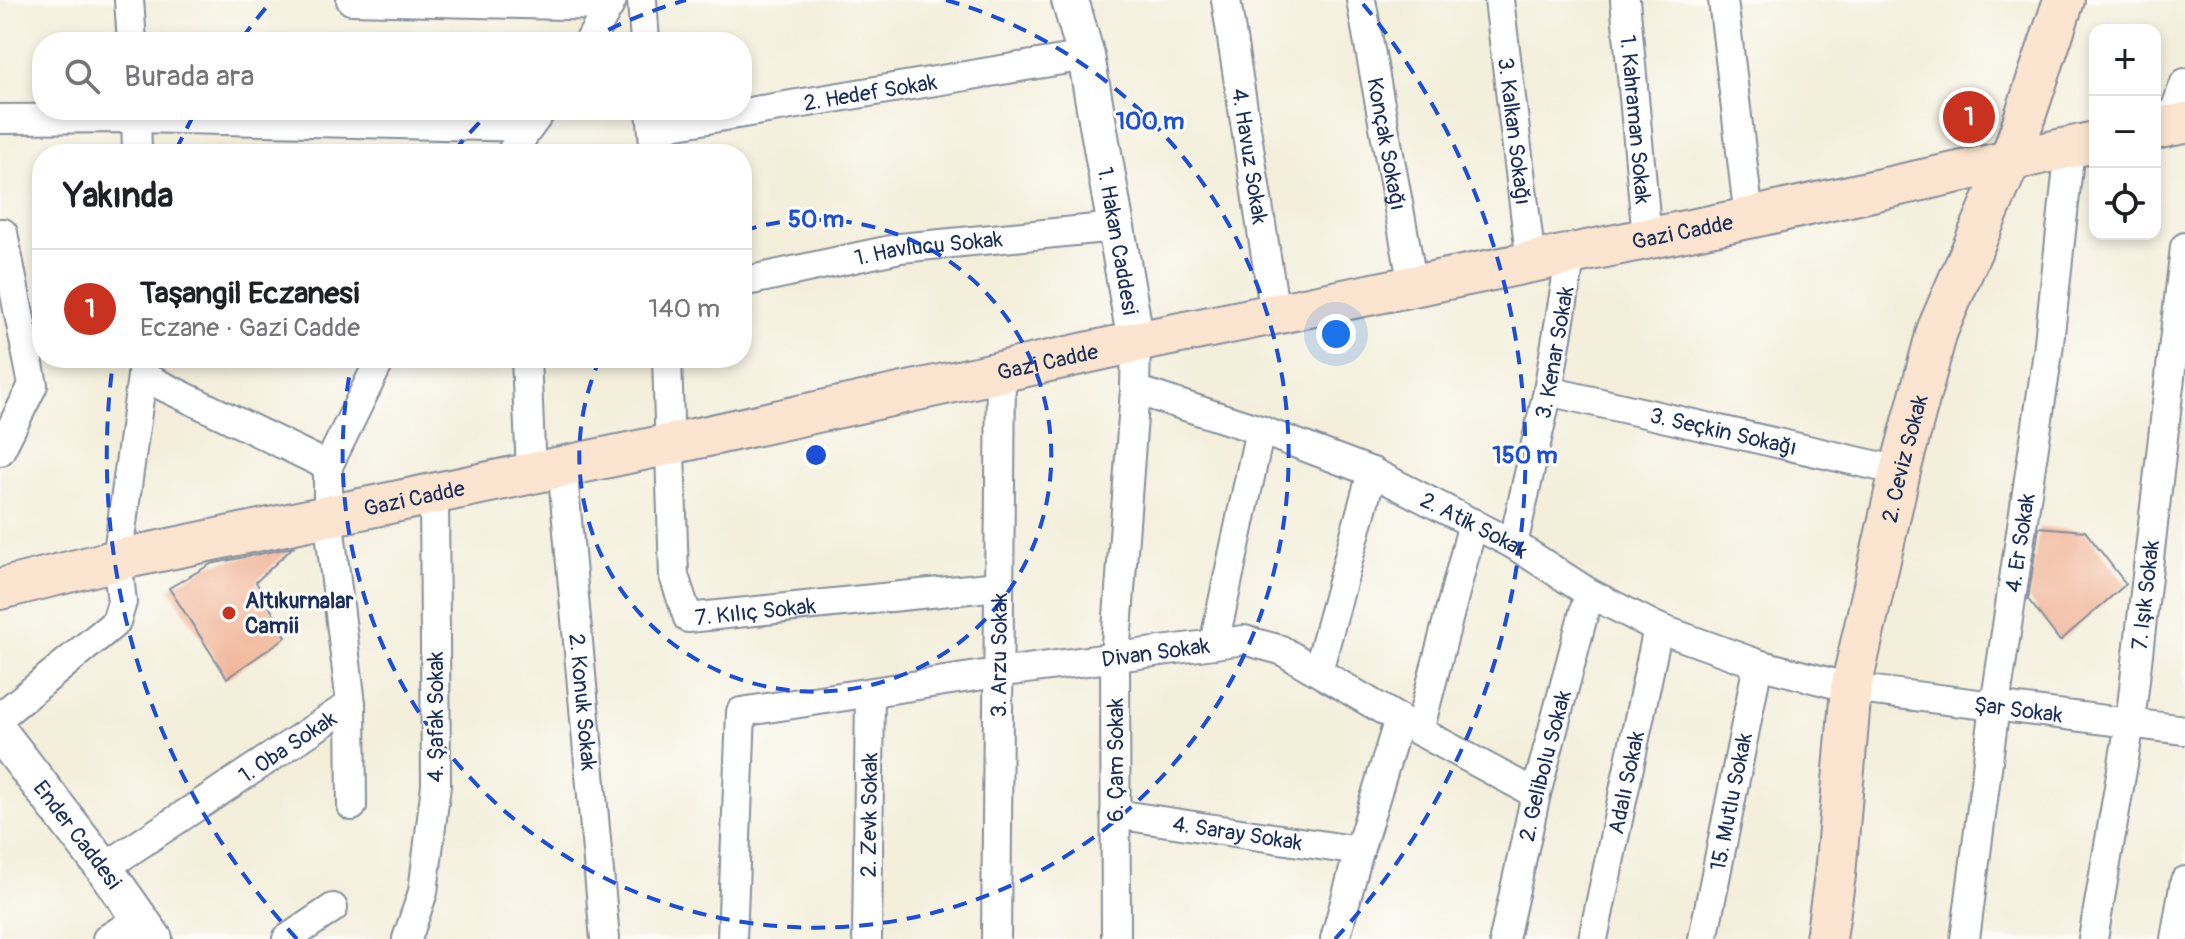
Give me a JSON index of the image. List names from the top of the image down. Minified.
{"streets":{"main road":["Gazi Cadde","2. Ceviz Sokak"],"street":["2. Hedef Sokak","1. Kahraman Sokak","3. Kalkan Sokağı","Konçak Sokağı","4. Havuz Sokak","1. Hakan Caddesi","1. Havlucu Sokak","3. Kenar Sokak","3. Seçkin Sokağı","2. Atik Sokak","4. Er Sokak","7. Işık Sokak","7. Kılıç Sokak","Divan Sokak","3. Arzu Sokak","2. Konuk Sokak","Şar Sokak","4. Şafak Sokak","1. Oba Sokak","6. Çam Sokak","2. Gelibolu Sokak","Adalı Sokak","15. Mutlu Sokak","2. Zevk Sokak","4. Saray Sokak","Ender Caddesi"]},"crossings":[["2. Hedef Sokak","1. Hakan Caddesi"],["1. Kahraman Sokak","Gazi Cadde"],["3. Kalkan Sokağı","Gazi Cadde"],["Konçak Sokağı","Gazi Cadde"],["4. Havuz Sokak","Gazi Cadde"],["Gazi Cadde","1. Hakan Caddesi"],["Gazi Cadde","3. Kenar Sokak"],["Gazi Cadde","2. Ceviz Sokak"],["Gazi Cadde","4. Er Sokak"],["Gazi Cadde","7. Kılıç Sokak"],["Gazi Cadde","3. Arzu Sokak"],["Gazi Cadde","2. Konuk Sokak"],["Gazi Cadde","4. Şafak Sokak"],["Gazi Cadde","1. Oba Sokak"],["1. Hakan Caddesi","1. Havlucu Sokak"],["3. Kenar Sokak","3. Seçkin Sokağı"],["3. Kenar Sokak","2. Atik Sokak"],["3. Seçkin Sokağı","2. Ceviz Sokak"],["2. Ceviz Sokak","2. Atik Sokak"],["2. Ceviz Sokak","Şar Sokak"],["2. Atik Sokak","Şar Sokak"],["2. Atik Sokak","6. Çam Sokak"],["2. Atik Sokak","2. Gelibolu Sokak"],["2. Atik Sokak","Adalı Sokak"],["2. Atik Sokak","15. Mutlu Sokak"],["4. Er Sokak","Şar Sokak"],["7. Işık Sokak","Şar Sokak"],["7. Kılıç Sokak","3. Arzu Sokak"],["Divan Sokak","3. Arzu Sokak"],["Divan Sokak","6. Çam Sokak"],["Divan Sokak","2. Gelibolu Sokak"],["Divan Sokak","2. Zevk Sokak"],["1. Oba Sokak","Ender Caddesi"],["6. Çam Sokak","4. Saray Sokak"]],"places":["Altıkurnalar Camii"],"page":{"map_buttons":["+","−"],"search":"Burada ara","pins":"1","heading":"Yakında","list":[{"mark":"1","name":"Taşangil Eczanesi","note":"Eczane · Gazi Cadde","value":"140 m"}]},"rings":["100 m","50 m","150 m"]}
